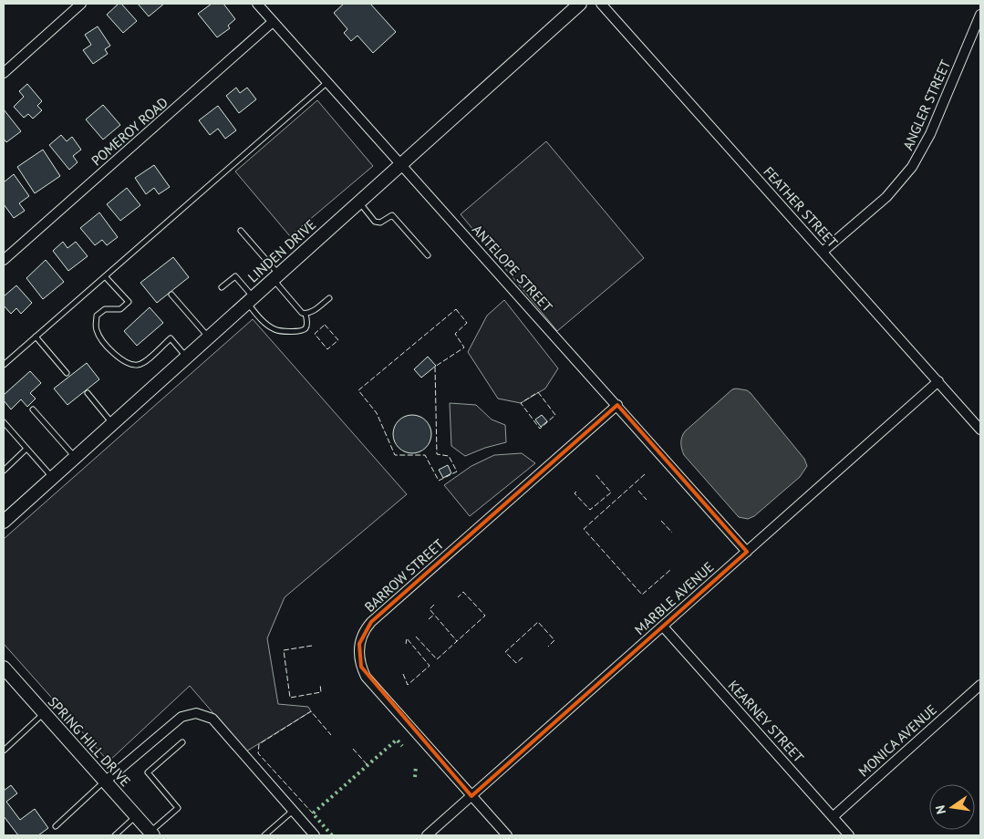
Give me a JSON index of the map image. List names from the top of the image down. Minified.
{"streets":{"street":["ANGLER STREET","POMEROY ROAD","FEATHER STREET","LINDEN DRIVE","ANTELOPE STREET","BARROW STREET","MARBLE AVENUE","KEARNEY STREET","MONICA AVENUE","SPRING HILL DRIVE"]},"crossings":[["ANGLER STREET","FEATHER STREET"],["POMEROY ROAD","ANTELOPE STREET"],["FEATHER STREET","MARBLE AVENUE"],["LINDEN DRIVE","ANTELOPE STREET"],["ANTELOPE STREET","BARROW STREET"],["ANTELOPE STREET","MARBLE AVENUE"],["BARROW STREET","MARBLE AVENUE"],["MARBLE AVENUE","KEARNEY STREET"],["KEARNEY STREET","MONICA AVENUE"]],"north":"left"}
